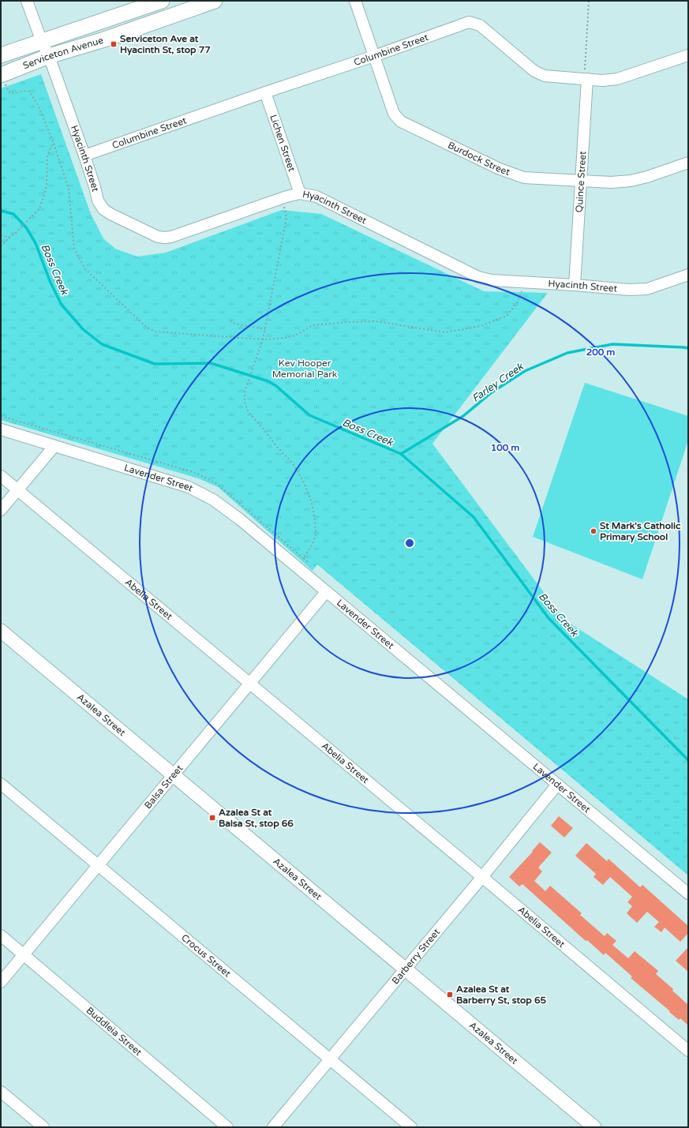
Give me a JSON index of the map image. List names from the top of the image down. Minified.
{"streets":{"main road":["Serviceton Avenue"],"street":["Columbine Street","Lichen Street","Burdock Street","Hyacinth Street","Quince Street","Lavender Street","Abelia Street","Azalea Street","Balsa Street","Crocus Street","Barberry Street","Buddleia Street"]},"crossings":[["Columbine Street","Lichen Street"],["Columbine Street","Burdock Street"],["Columbine Street","Hyacinth Street"],["Columbine Street","Quince Street"],["Serviceton Avenue","Hyacinth Street"],["Lichen Street","Hyacinth Street"],["Burdock Street","Quince Street"],["Hyacinth Street","Quince Street"],["Lavender Street","Balsa Street"],["Lavender Street","Barberry Street"],["Abelia Street","Balsa Street"],["Abelia Street","Barberry Street"],["Azalea Street","Balsa Street"],["Azalea Street","Barberry Street"],["Balsa Street","Crocus Street"],["Balsa Street","Buddleia Street"],["Crocus Street","Barberry Street"]],"water":["Boss Creek","Farley Creek"],"parks":["Kev Hooper Memorial Park"],"places":{"transit":["Serviceton Ave at Hyacinth St, stop 77","Azalea St at Balsa St, stop 66","Azalea St at Barberry St, stop 65"],"other":["St Mark's Catholic Primary School"]},"rings":["200 m","100 m"]}
